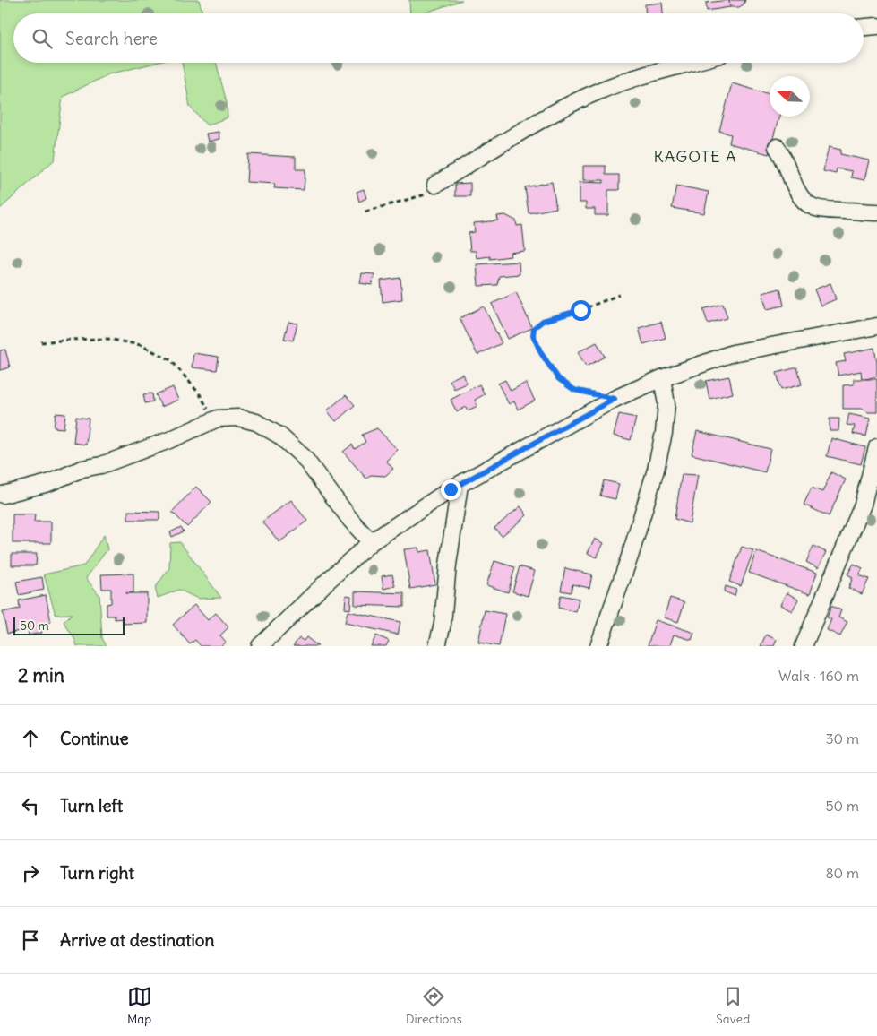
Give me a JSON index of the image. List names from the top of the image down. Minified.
{"districts":["KAGOTE A"],"scale_bar":"50 m","north":"top left","page":{"search":"Search here","scale":"50 m","heading":["2 min","Walk · 160 m"],"list":[["Continue","30 m"],["Turn left","50 m"],["Turn right","80 m"],"Arrive at destination"],"nav":["Map","Directions","Saved"]}}
